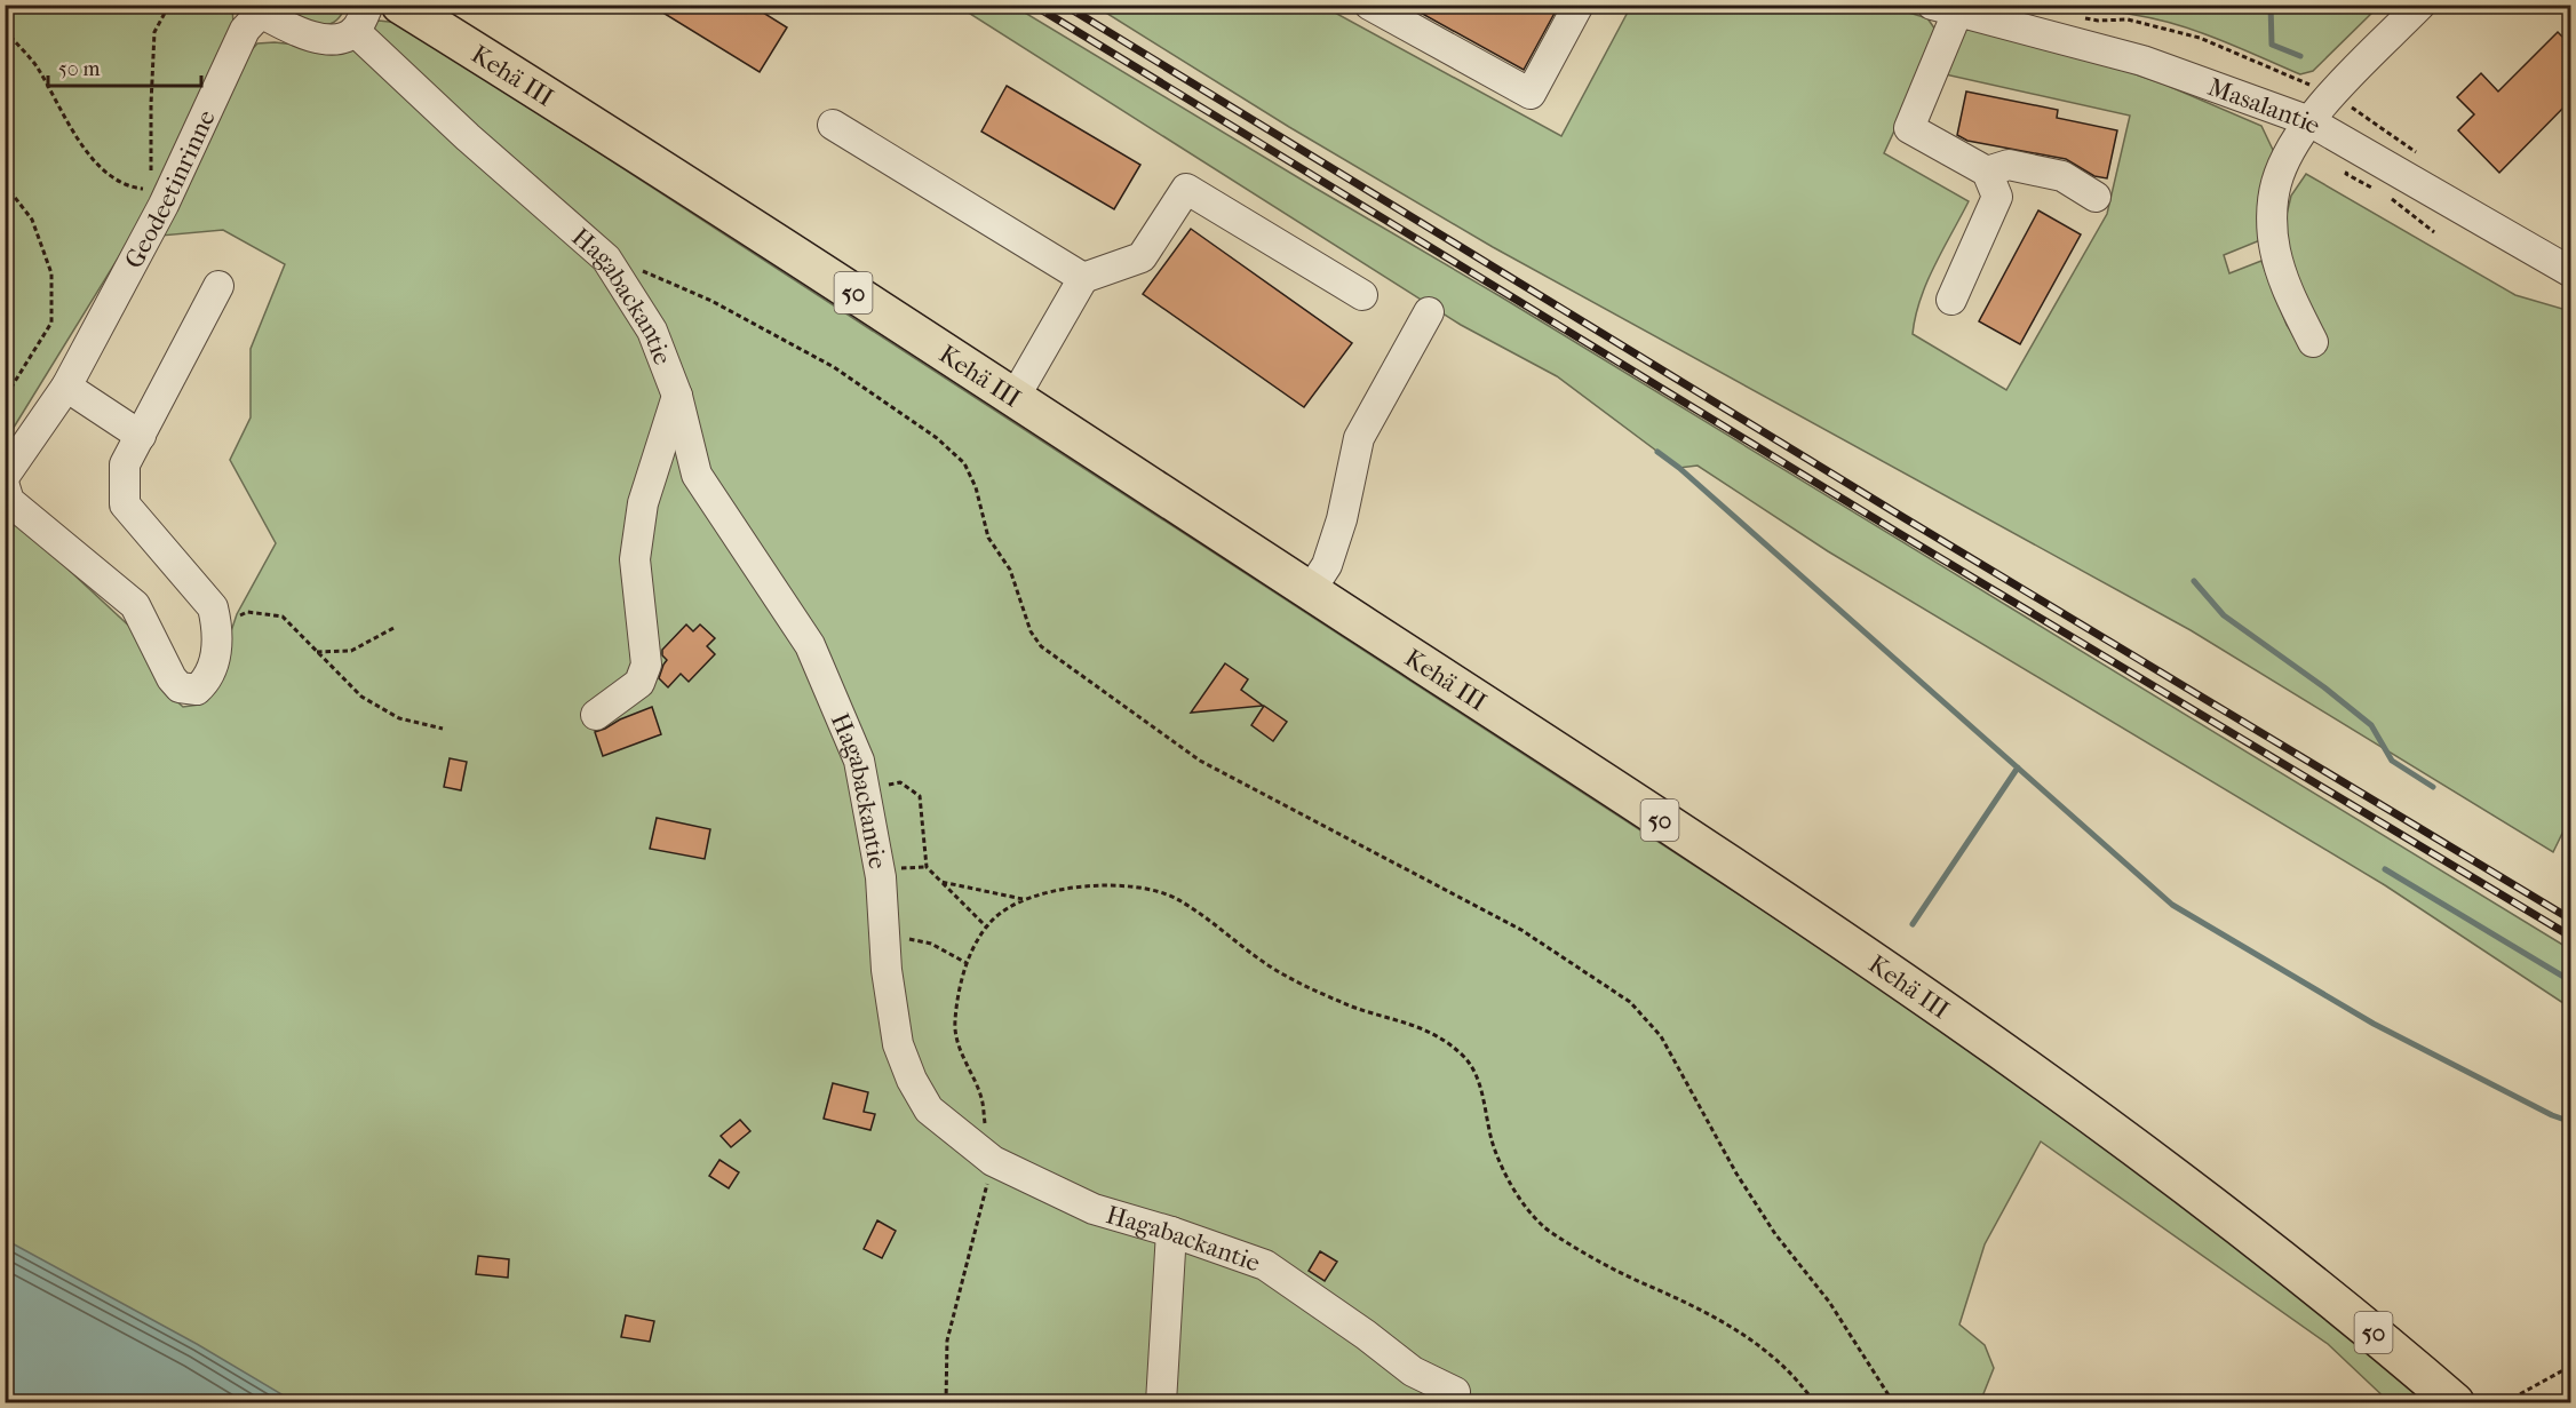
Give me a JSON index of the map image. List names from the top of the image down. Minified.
{"streets":{"highway":["Kehä III","50"],"street":["Masalantie","Geodeetinrinne","Hagabackantie"]},"crossings":[["Geodeetinrinne","Hagabackantie"]],"scale_bar":"50 m"}
